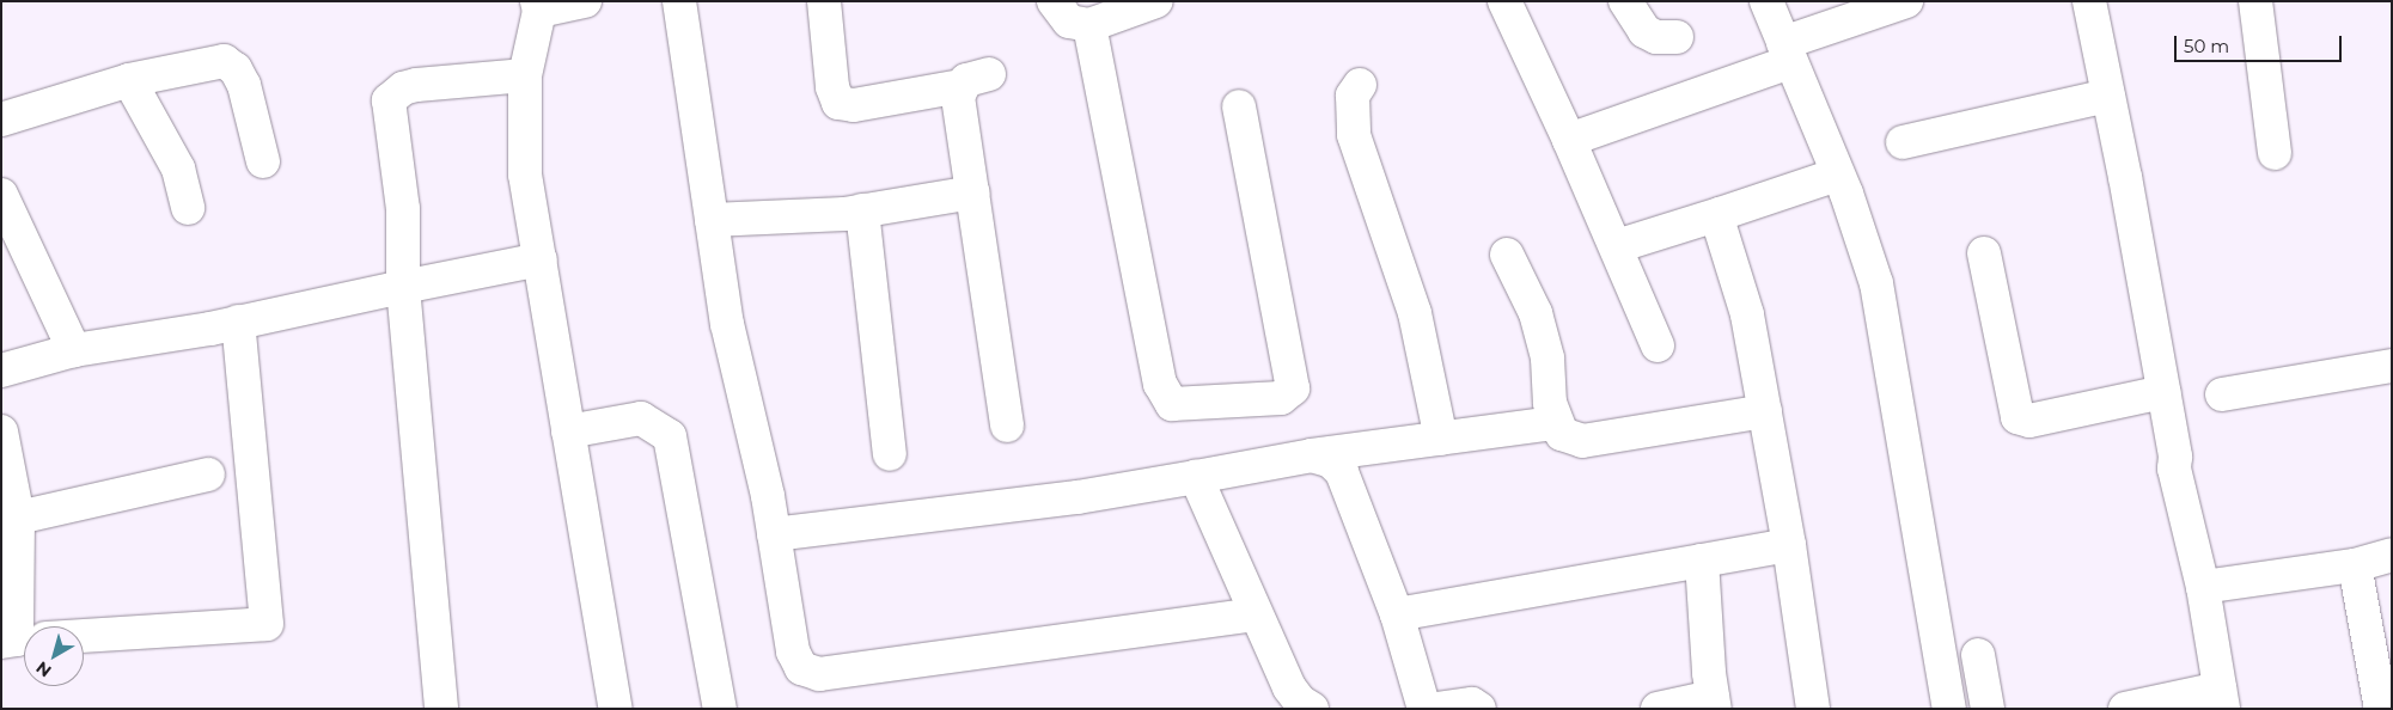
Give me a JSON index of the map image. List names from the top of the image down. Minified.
{"scale_bar":"50 m","north":"bottom left"}
